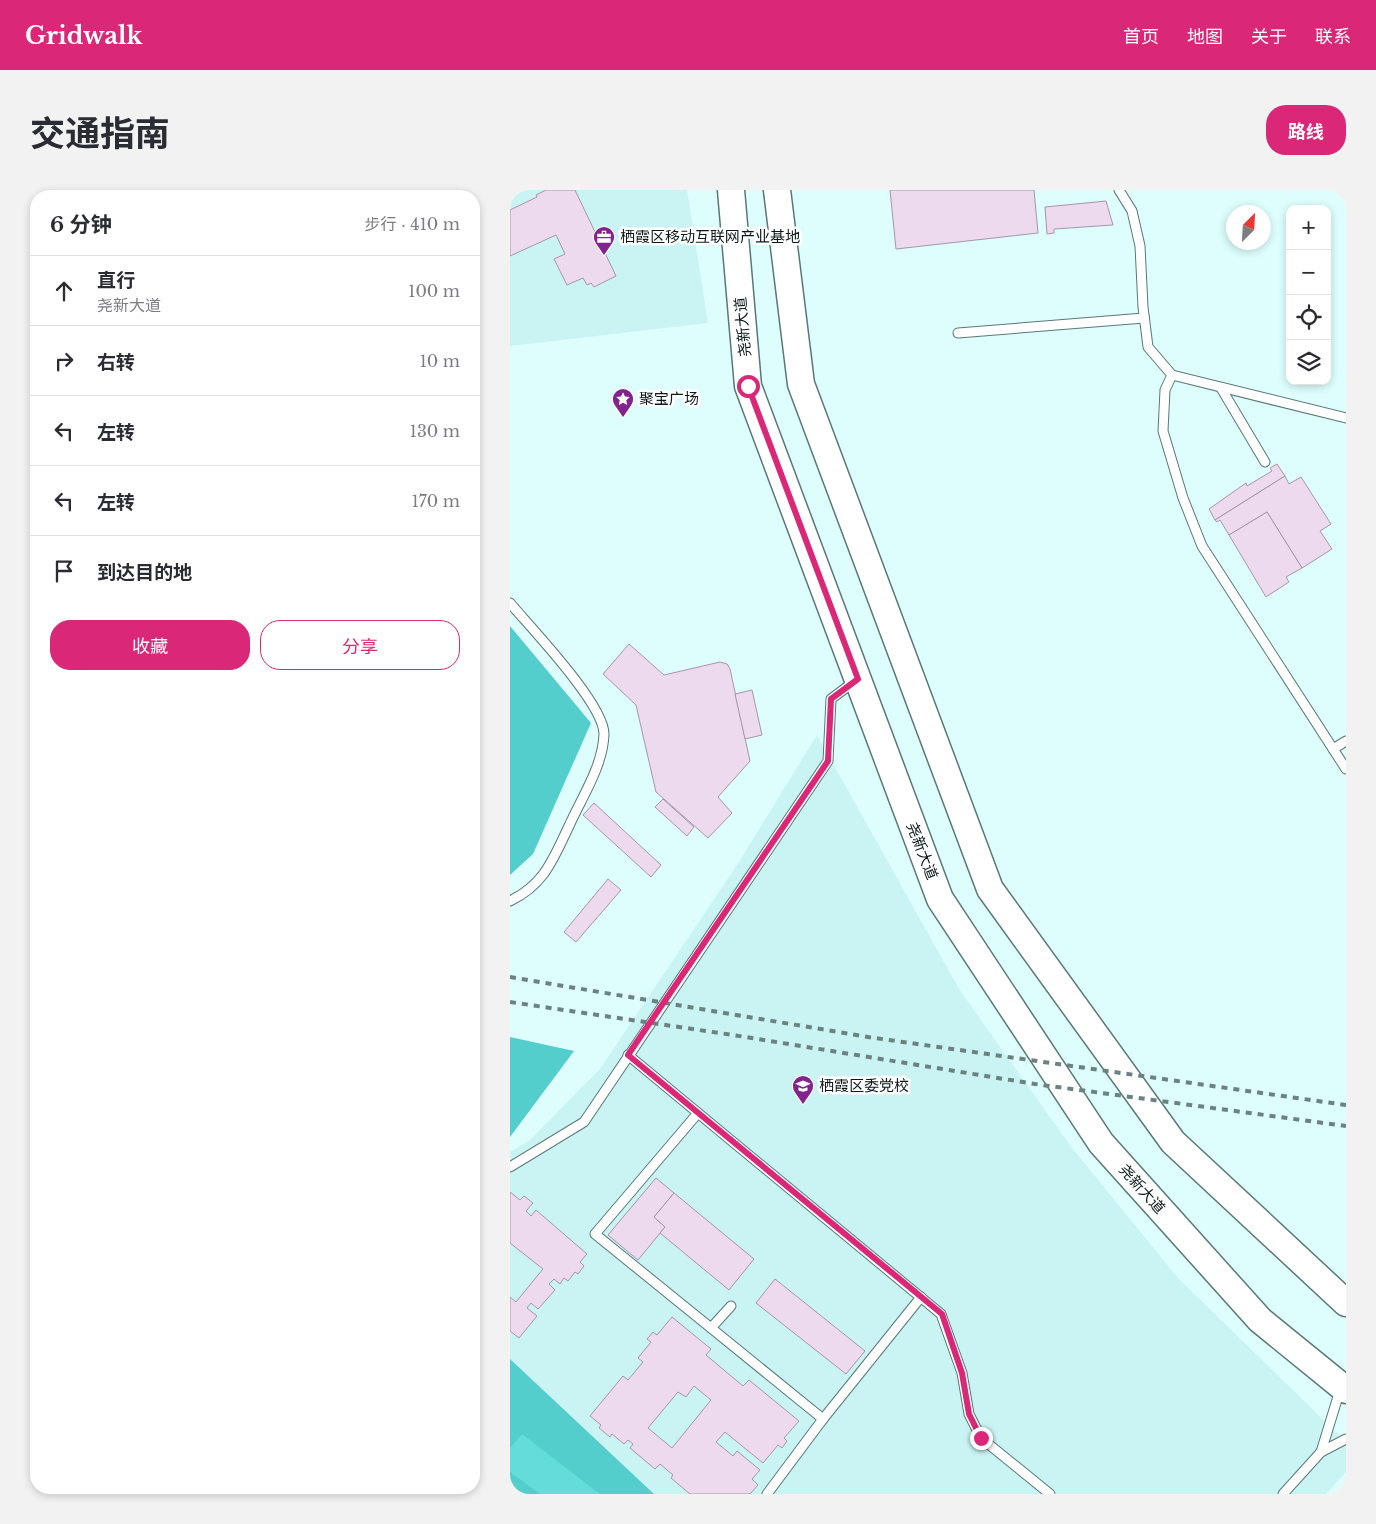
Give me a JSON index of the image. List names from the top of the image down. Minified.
{"streets":{"main road":["尧新大道"]},"places":{"office":["栖霞区移动互联网产业基地"],"place":["聚宝广场"],"school or university":["栖霞区委党校"]},"north":"top right","page":{"header":"Gridwalk","nav":["首页","地图","关于","联系"],"title":"交通指南","buttons":["路线",["收藏","分享"]],"heading":["6 分钟","步行 · 410 m"],"map_buttons":["+","−"],"list":[["直行","尧新大道","100 m"],["右转","10 m"],["左转","130 m"],["左转","170 m"],"到达目的地"]}}
